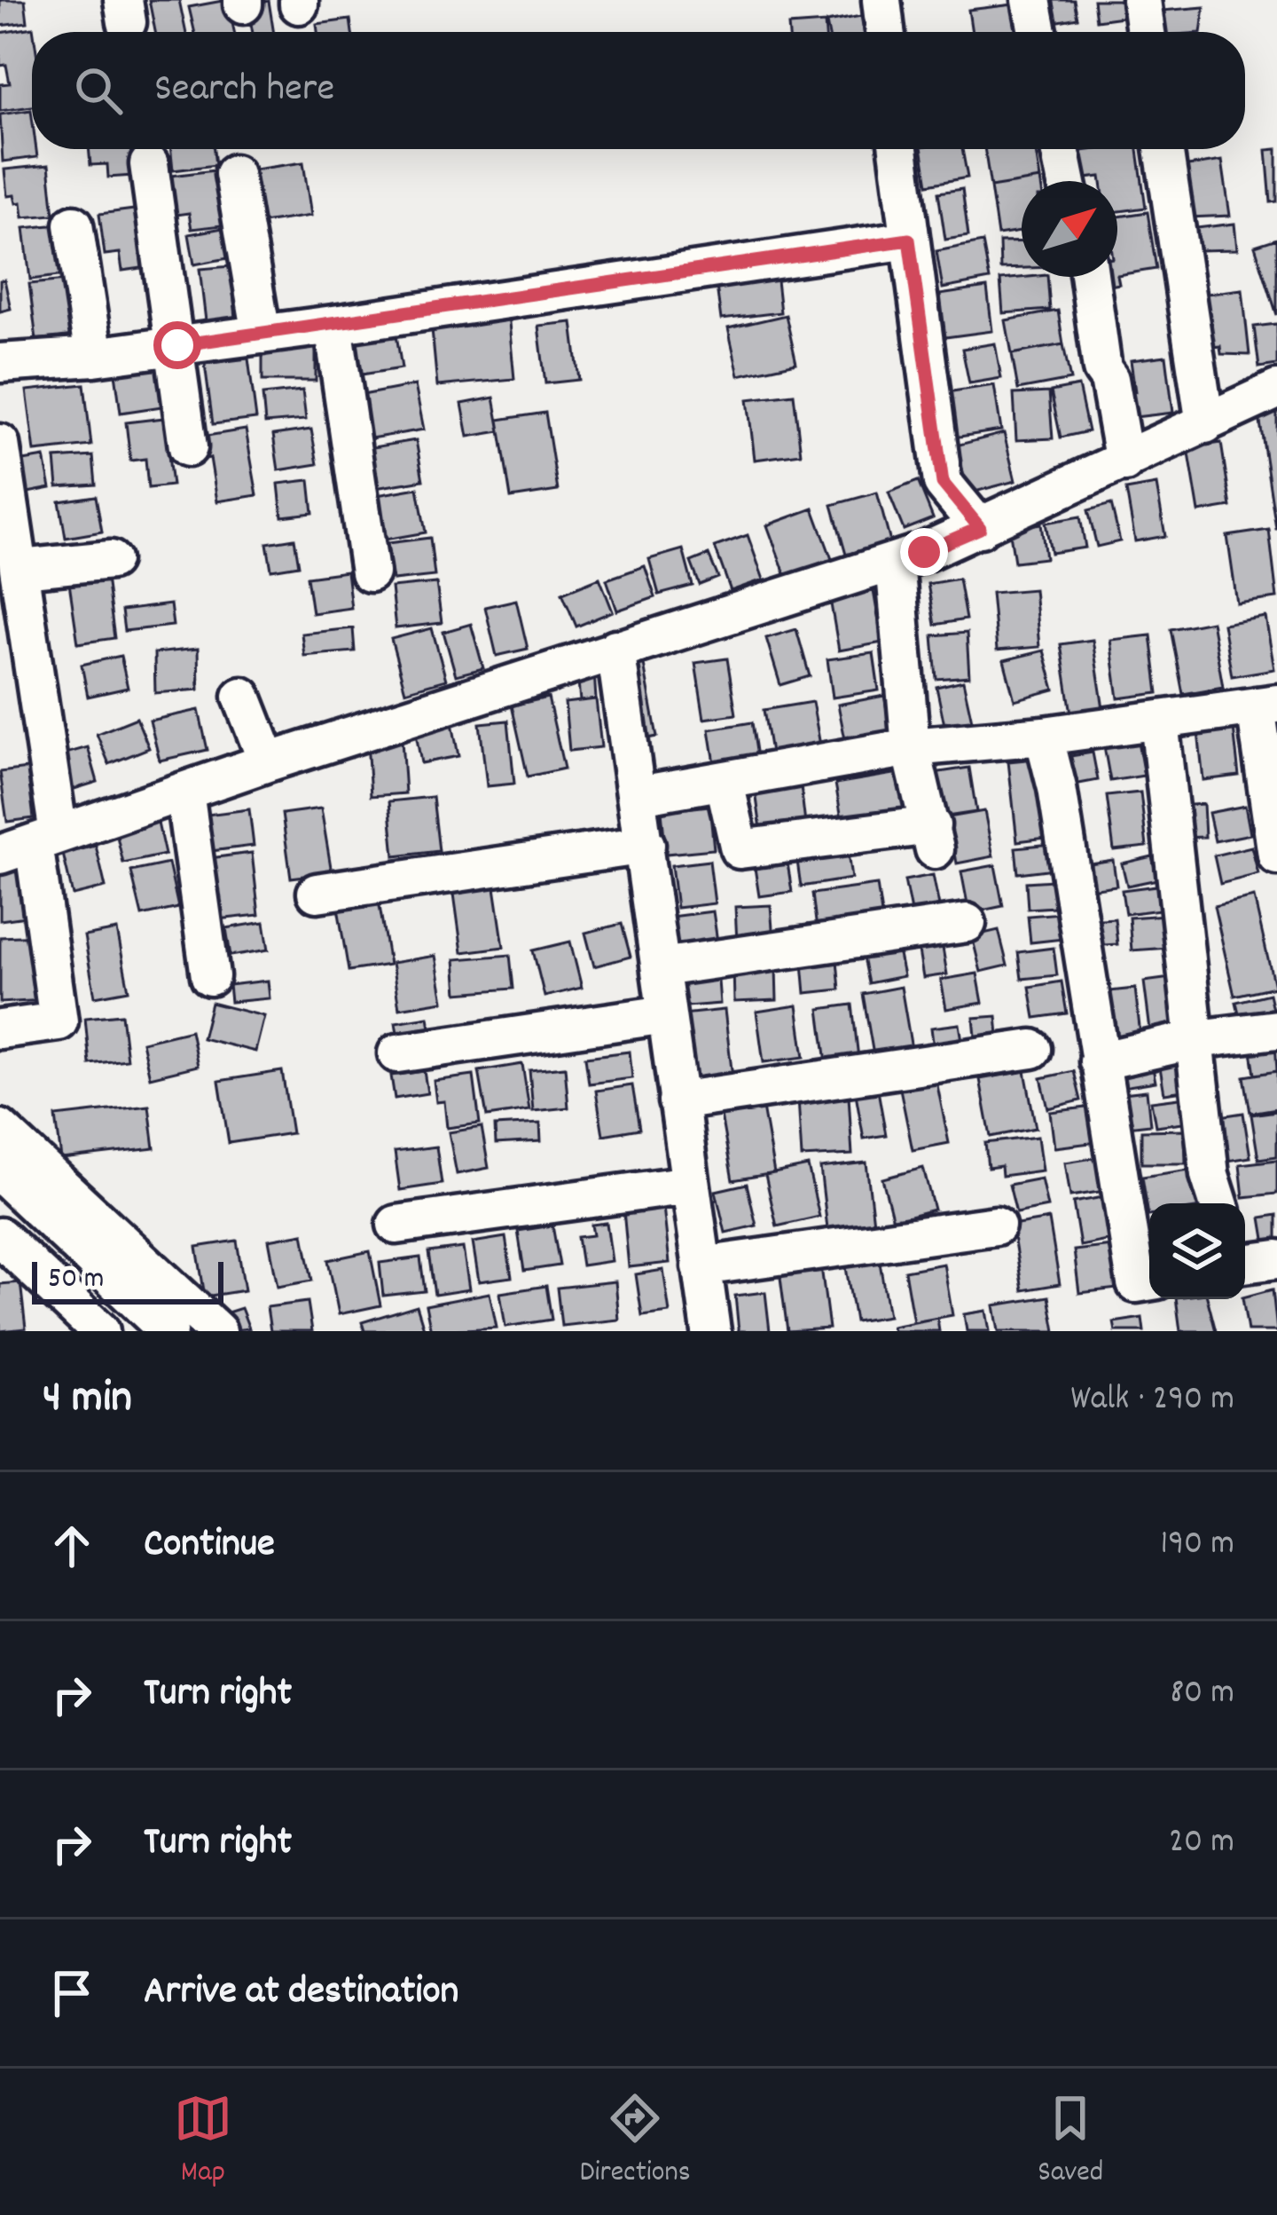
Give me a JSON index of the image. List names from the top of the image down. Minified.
{"scale_bar":"50 m","north":"top right","page":{"search":"Search here","scale":"50 m","heading":["4 min","Walk · 290 m"],"list":[["Continue","190 m"],["Turn right","80 m"],["Turn right","20 m"],"Arrive at destination"],"nav":["Map","Directions","Saved"]}}
